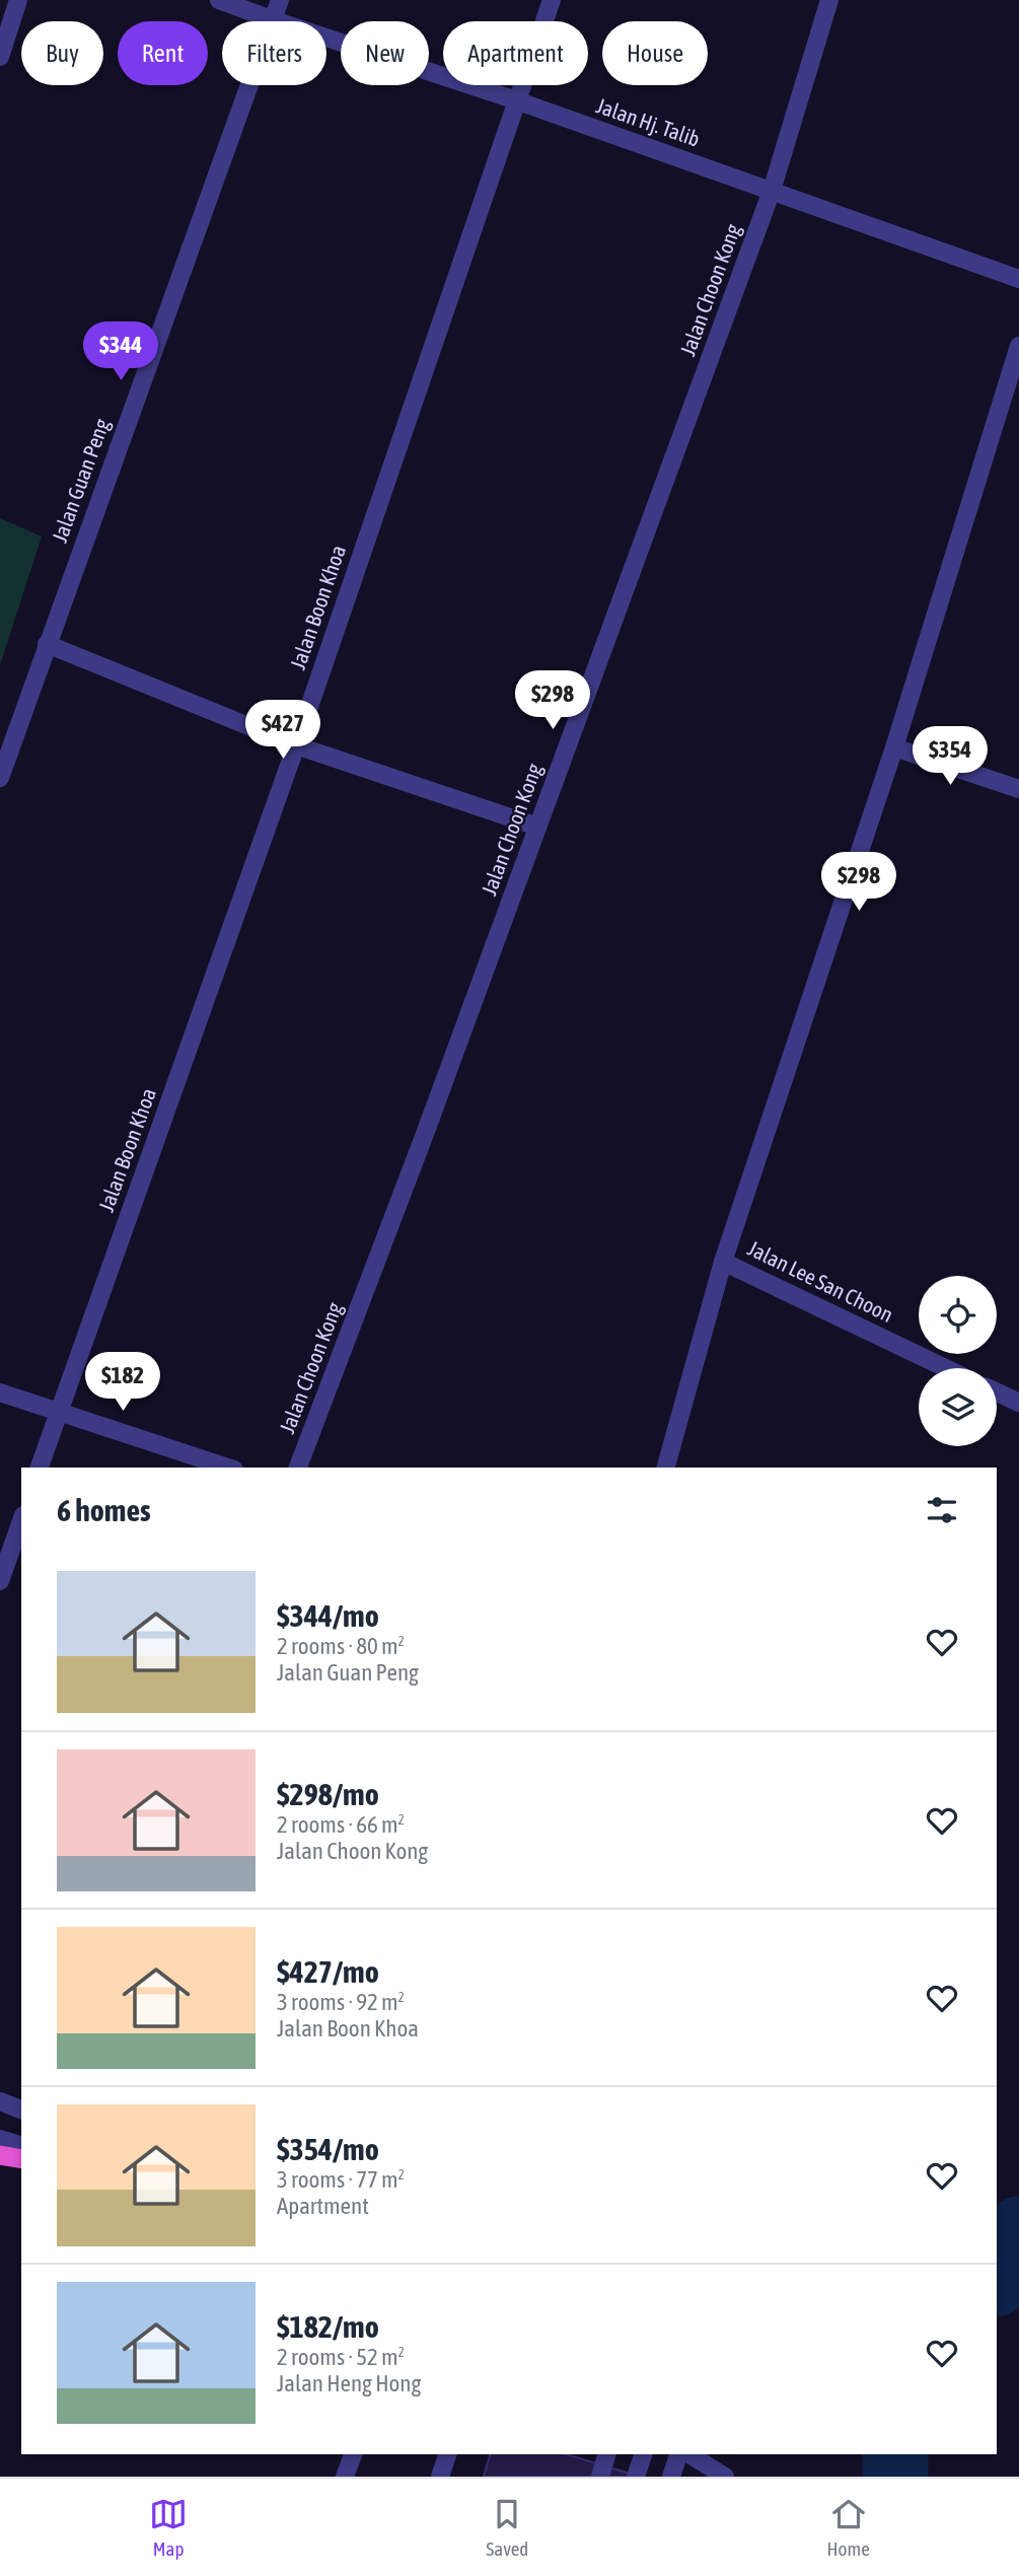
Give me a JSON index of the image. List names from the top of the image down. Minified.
{"streets":{"street":["Jalan Hj. Talib","Jalan Choon Kong","Jalan Guan Peng","Jalan Boon Khoa","Jalan Lee San Choon"]},"crossings":[["Jalan Hj. Talib","Jalan Choon Kong"],["Jalan Hj. Talib","Jalan Guan Peng"],["Jalan Hj. Talib","Jalan Boon Khoa"]],"page":{"chip":["Buy","Rent","Filters","New","Apartment","House"],"price":["$344","$298","$427","$354","$298","$182"],"heading":"6 homes","list":[{"name":"$344/mo","note":"2 rooms · 80 m² · Jalan Guan Peng"},{"name":"$298/mo","note":"2 rooms · 66 m² · Jalan Choon Kong"},{"name":"$427/mo","note":"3 rooms · 92 m² · Jalan Boon Khoa"},{"name":"$354/mo","note":"3 rooms · 77 m² · Apartment"},{"name":"$182/mo","note":"2 rooms · 52 m² · Jalan Heng Hong"}],"tabs":["Map","Saved","Home"]}}
